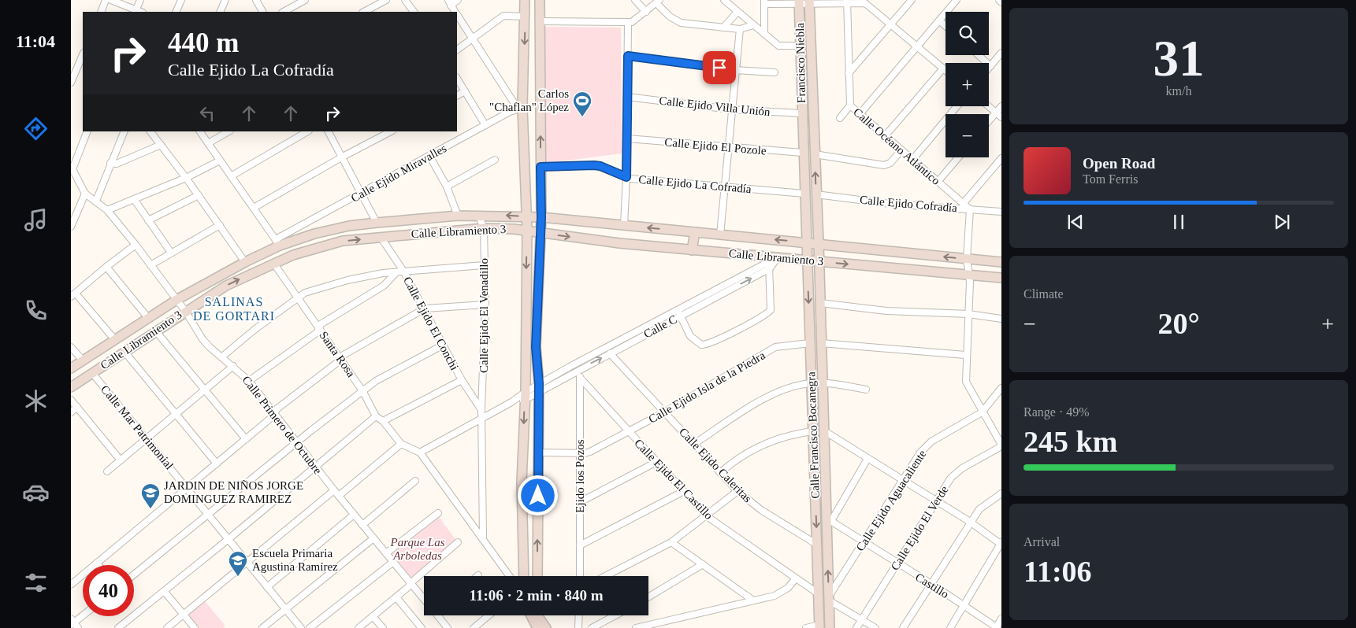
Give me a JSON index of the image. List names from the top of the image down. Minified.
{"streets":{"street":["Francisco Niebla","Calle Ejido Villa Unión","Calle Ejido El Pozole","Calle Océano Atlántico","Calle Ejido Miravalles","Calle Ejido La Cofradía","Calle Ejido Cofradía","Calle Libramiento 3","Calle Ejido El Venadillo","Calle Ejido El Conchi","Calle C","Santa Rosa","Calle Ejido Isla de la Piedra","Calle Primero de Octubre","Calle Mar Patrimonial","Calle Francisco Bocanegra","Calle Ejido Caleritas","Ejido los Pozos","Calle Ejido El Castillo","Calle Ejido Aguacaliente","Calle Ejido El Verde","Castillo"]},"crossings":[["Francisco Niebla","Calle Ejido Villa Unión"],["Francisco Niebla","Calle Ejido El Pozole"],["Francisco Niebla","Calle Ejido La Cofradía"],["Francisco Niebla","Calle Ejido Cofradía"],["Francisco Niebla","Calle Francisco Bocanegra"],["Calle Océano Atlántico","Calle Ejido Cofradía"],["Calle Ejido Miravalles","Calle Libramiento 3"],["Calle Ejido La Cofradía","Calle Francisco Bocanegra"],["Calle Ejido Cofradía","Calle Francisco Bocanegra"],["Calle Libramiento 3","Calle Ejido El Venadillo"],["Calle Libramiento 3","Calle Ejido El Conchi"],["Calle Libramiento 3","Calle C"],["Calle Libramiento 3","Santa Rosa"],["Calle Libramiento 3","Calle Primero de Octubre"],["Calle Libramiento 3","Calle Mar Patrimonial"],["Calle Libramiento 3","Calle Francisco Bocanegra"],["Calle Ejido El Venadillo","Calle Ejido El Conchi"],["Calle C","Calle Ejido Caleritas"],["Calle Ejido Isla de la Piedra","Calle Francisco Bocanegra"],["Calle Ejido Isla de la Piedra","Calle Ejido Caleritas"],["Calle Ejido Isla de la Piedra","Ejido los Pozos"],["Calle Ejido Isla de la Piedra","Calle Ejido El Castillo"],["Calle Francisco Bocanegra","Calle Ejido Caleritas"],["Calle Francisco Bocanegra","Calle Ejido El Castillo"],["Calle Francisco Bocanegra","Calle Ejido Aguacaliente"],["Calle Francisco Bocanegra","Castillo"],["Ejido los Pozos","Calle Ejido El Castillo"],["Calle Ejido Aguacaliente","Castillo"],["Calle Ejido El Verde","Castillo"]],"districts":["SALINAS DE GORTARI"],"parks":["Parque Las Arboledas"],"places":{"sports":["Carlos \"Chaflan\" López"],"school or university":["JARDIN DE NIÑOS JORGE DOMINGUEZ RAMIREZ","Escuela Primaria Agustina Ramírez"]},"page":{"tabs":"11:04","tile":[["31","km/h"],"Climate",["Range · 49%","245 km"],["Arrival","11:06"]],"map_buttons":["+","−"],"turn":["440 m","Calle Ejido La Cofradía"],"song":["Open Road","Tom Ferris"],"heat":["−","20°","+"],"limit":"40","trip":"11:06 · 2 min · 840 m"}}
